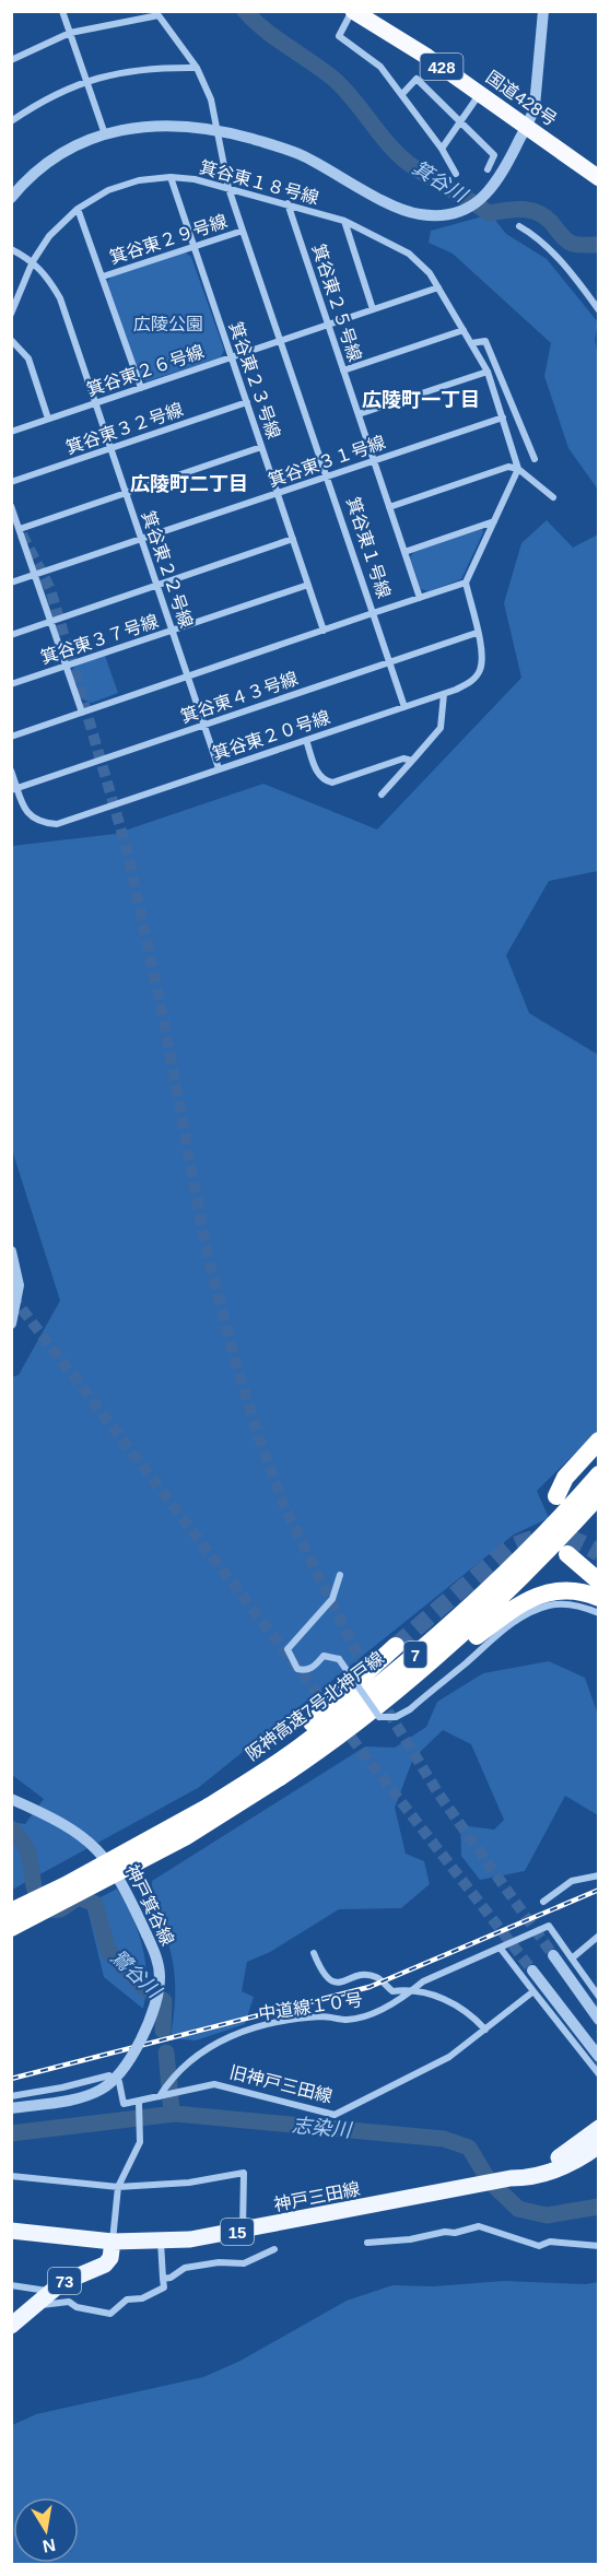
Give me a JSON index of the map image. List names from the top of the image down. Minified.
{"streets":{"highway":["428","国道428号","7","阪神高速7号北神戸線"],"main road":["神戸三田線","15","73"],"street":["箕谷東１８号線","箕谷東２９号線","箕谷東２５号線","箕谷東２６号線","箕谷東２３号線","箕谷東３２号線","箕谷東３１号線","箕谷東１号線","箕谷東２２号線","箕谷東３７号線","箕谷東４３号線","箕谷東２０号線","神戸箕谷線","中道線１０号","旧神戸三田線"]},"crossings":[["箕谷東１８号線","箕谷東２５号線"],["箕谷東１８号線","箕谷東２６号線"],["箕谷東１８号線","箕谷東２３号線"],["箕谷東１８号線","箕谷東３１号線"],["箕谷東１８号線","箕谷東１号線"],["箕谷東１８号線","箕谷東２２号線"],["箕谷東２９号線","箕谷東２３号線"],["箕谷東２９号線","箕谷東１号線"],["箕谷東２５号線","箕谷東２６号線"],["箕谷東２５号線","箕谷東３１号線"],["箕谷東２６号線","箕谷東２３号線"],["箕谷東２６号線","箕谷東１号線"],["箕谷東２６号線","箕谷東２２号線"],["箕谷東２３号線","箕谷東３２号線"],["箕谷東２３号線","箕谷東３１号線"],["箕谷東２３号線","箕谷東１号線"],["箕谷東２３号線","箕谷東３７号線"],["箕谷東３２号線","箕谷東２２号線"],["箕谷東３１号線","箕谷東１号線"],["箕谷東３１号線","箕谷東２２号線"],["箕谷東１号線","箕谷東２２号線"],["箕谷東２２号線","箕谷東３７号線"],["箕谷東２２号線","箕谷東４３号線"],["箕谷東２２号線","箕谷東２０号線"],["箕谷東４３号線","箕谷東２０号線"],["7","阪神高速7号北神戸線"],["中道線１０号","旧神戸三田線"],["神戸三田線","73"]],"districts":["広陵町一丁目","広陵町二丁目"],"water":["箕谷川","鷺谷川","志染川"],"parks":["広陵公園"],"north":"bottom"}
